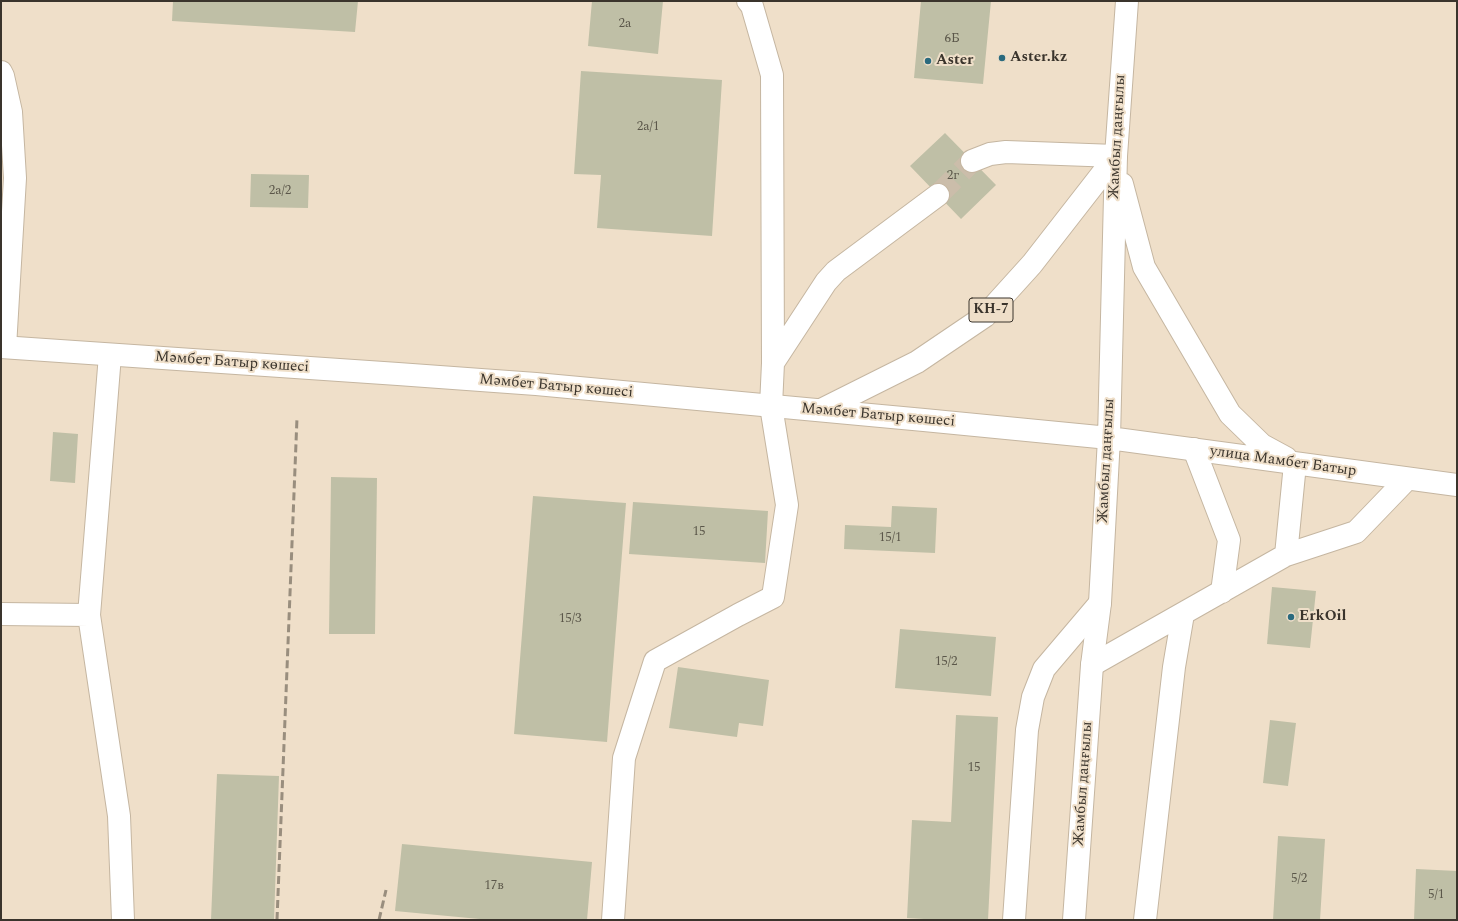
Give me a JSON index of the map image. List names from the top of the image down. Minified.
{"streets":{"main road":["Жамбыл даңғылы","КН-7","Мәмбет Батыр көшесі","улица Мамбет Батыр"]},"crossings":[["Жамбыл даңғылы","КН-7"],["Жамбыл даңғылы","Мәмбет Батыр көшесі"],["Жамбыл даңғылы","улица Мамбет Батыр"],["КН-7","Мәмбет Батыр көшесі"],["Мәмбет Батыр көшесі","улица Мамбет Батыр"]],"places":["Aster.kz","Aster","ErkOil"],"house_numbers":["2а","6Б","2а/1","2г","2а/2","15","15/1","15/3","15/2","15","5/2","17в","5/1"]}
